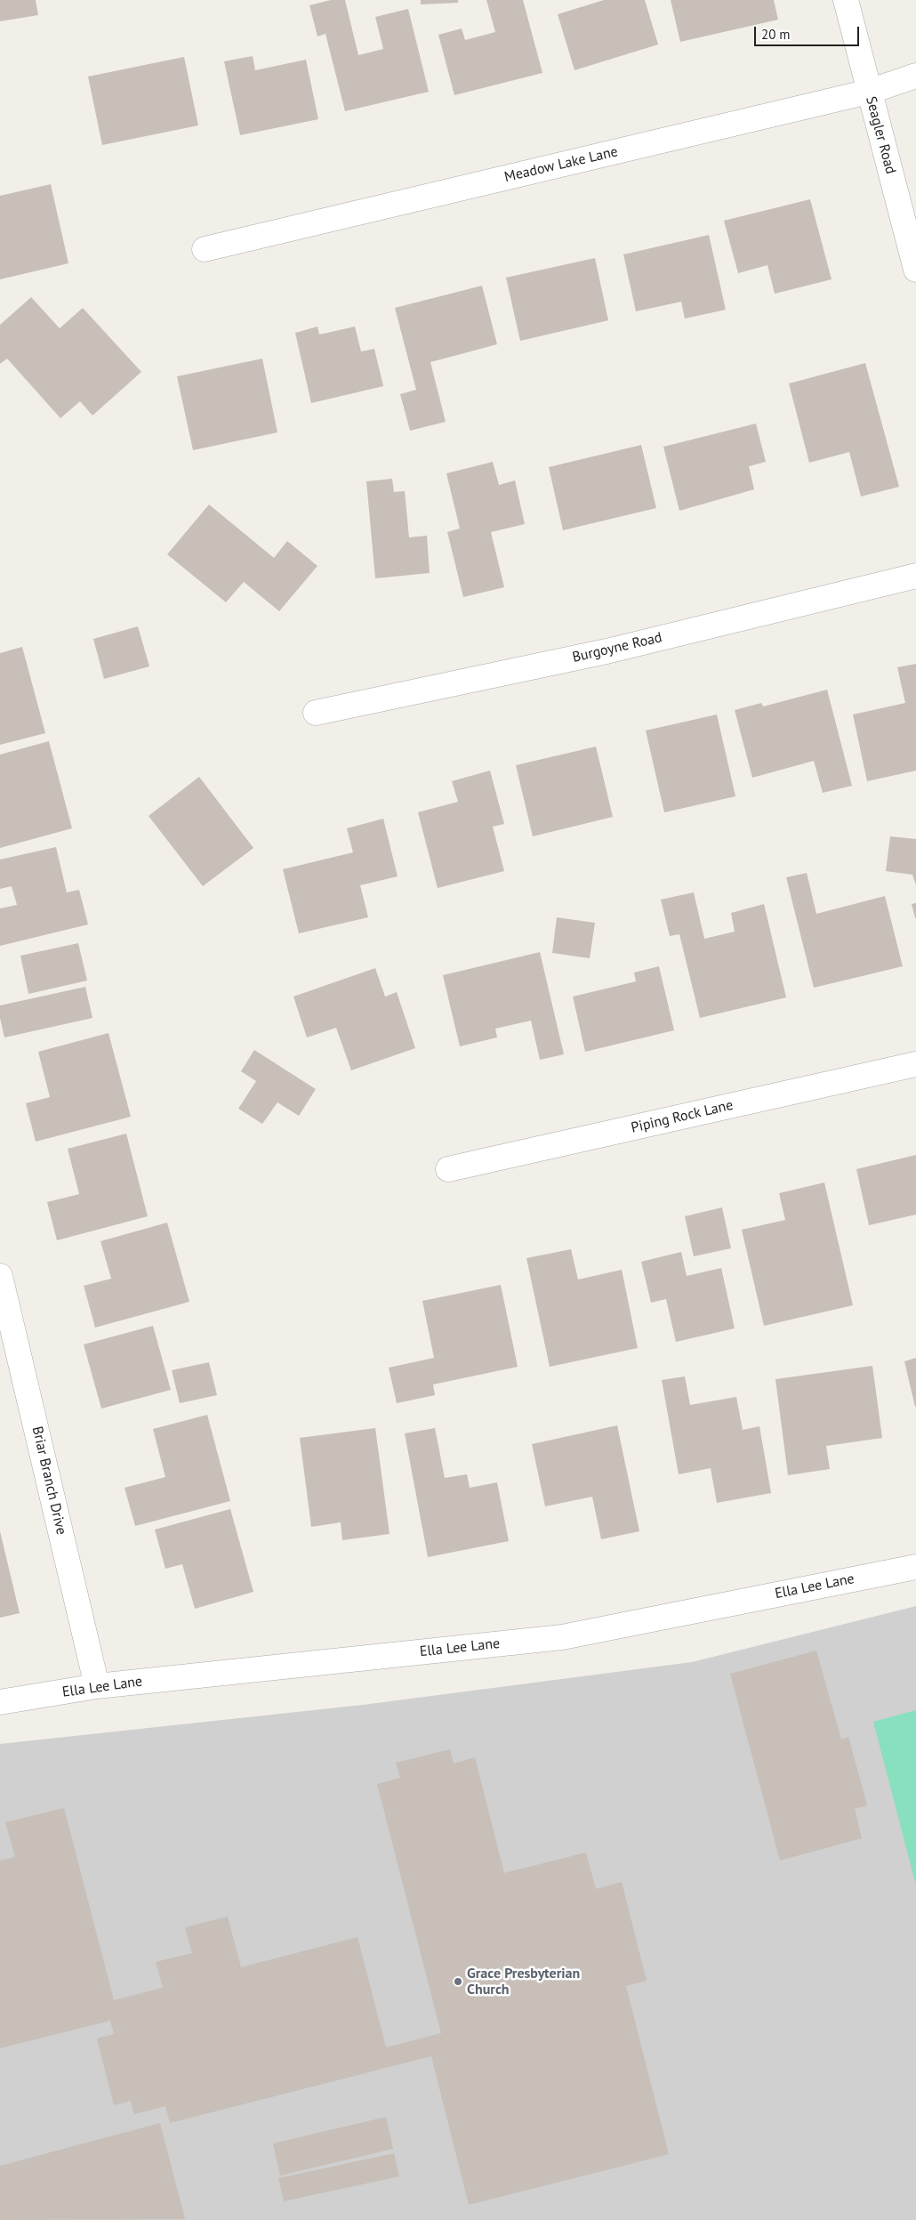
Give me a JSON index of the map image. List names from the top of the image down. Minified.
{"streets":{"street":["Seagler Road","Meadow Lake Lane","Burgoyne Road","Piping Rock Lane","Briar Branch Drive","Ella Lee Lane"]},"crossings":[["Seagler Road","Meadow Lake Lane"],["Briar Branch Drive","Ella Lee Lane"]],"places":["Grace Presbyterian Church"],"scale_bar":"20 m"}
